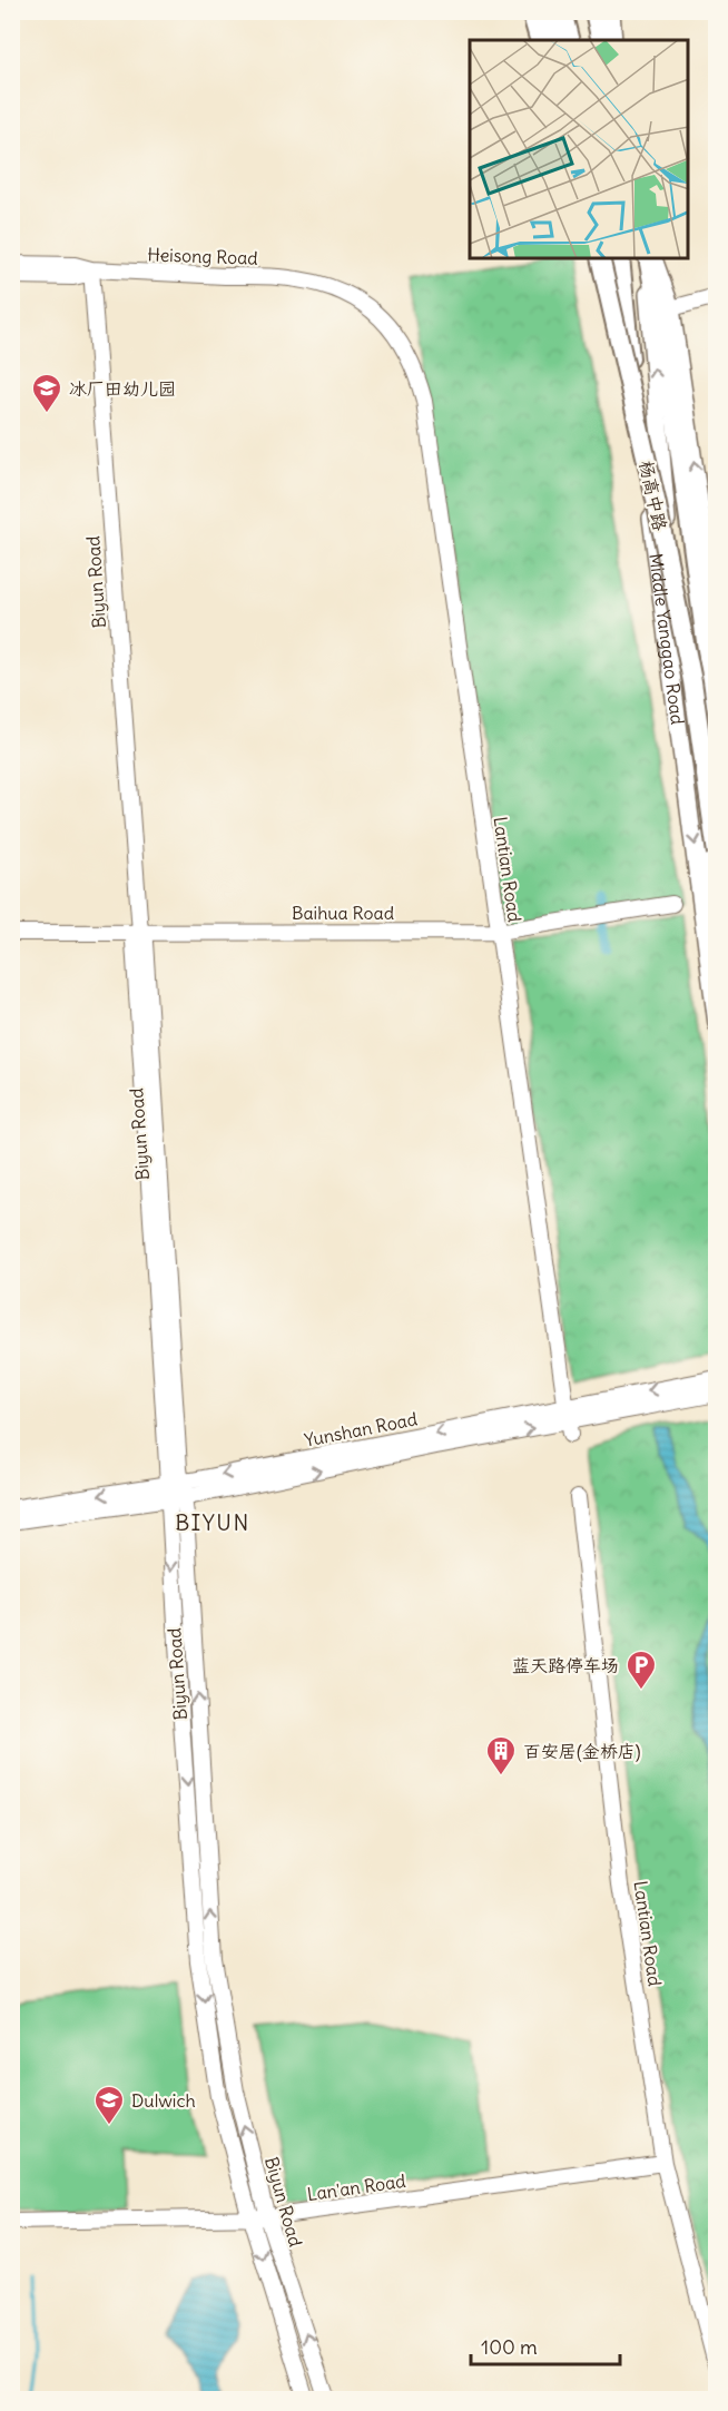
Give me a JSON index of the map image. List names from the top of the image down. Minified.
{"streets":{"highway":["杨高中路"],"main road":["Middle Yanggao Road"],"street":["Heisong Road","Biyun Road","Lantian Road","Baihua Road","Yunshan Road","Lan'an Road"]},"crossings":[["Heisong Road","Biyun Road"],["Heisong Road","Lantian Road"],["Biyun Road","Baihua Road"],["Biyun Road","Yunshan Road"],["Biyun Road","Lan'an Road"],["Lantian Road","Baihua Road"],["Lantian Road","Yunshan Road"],["Lantian Road","Lan'an Road"]],"districts":["BIYUN"],"places":{"school or university":["冰厂田幼儿园","Dulwich"],"parking":["蓝天路停车场"],"building":["百安居(金桥店)"]},"scale_bar":"100 m"}
